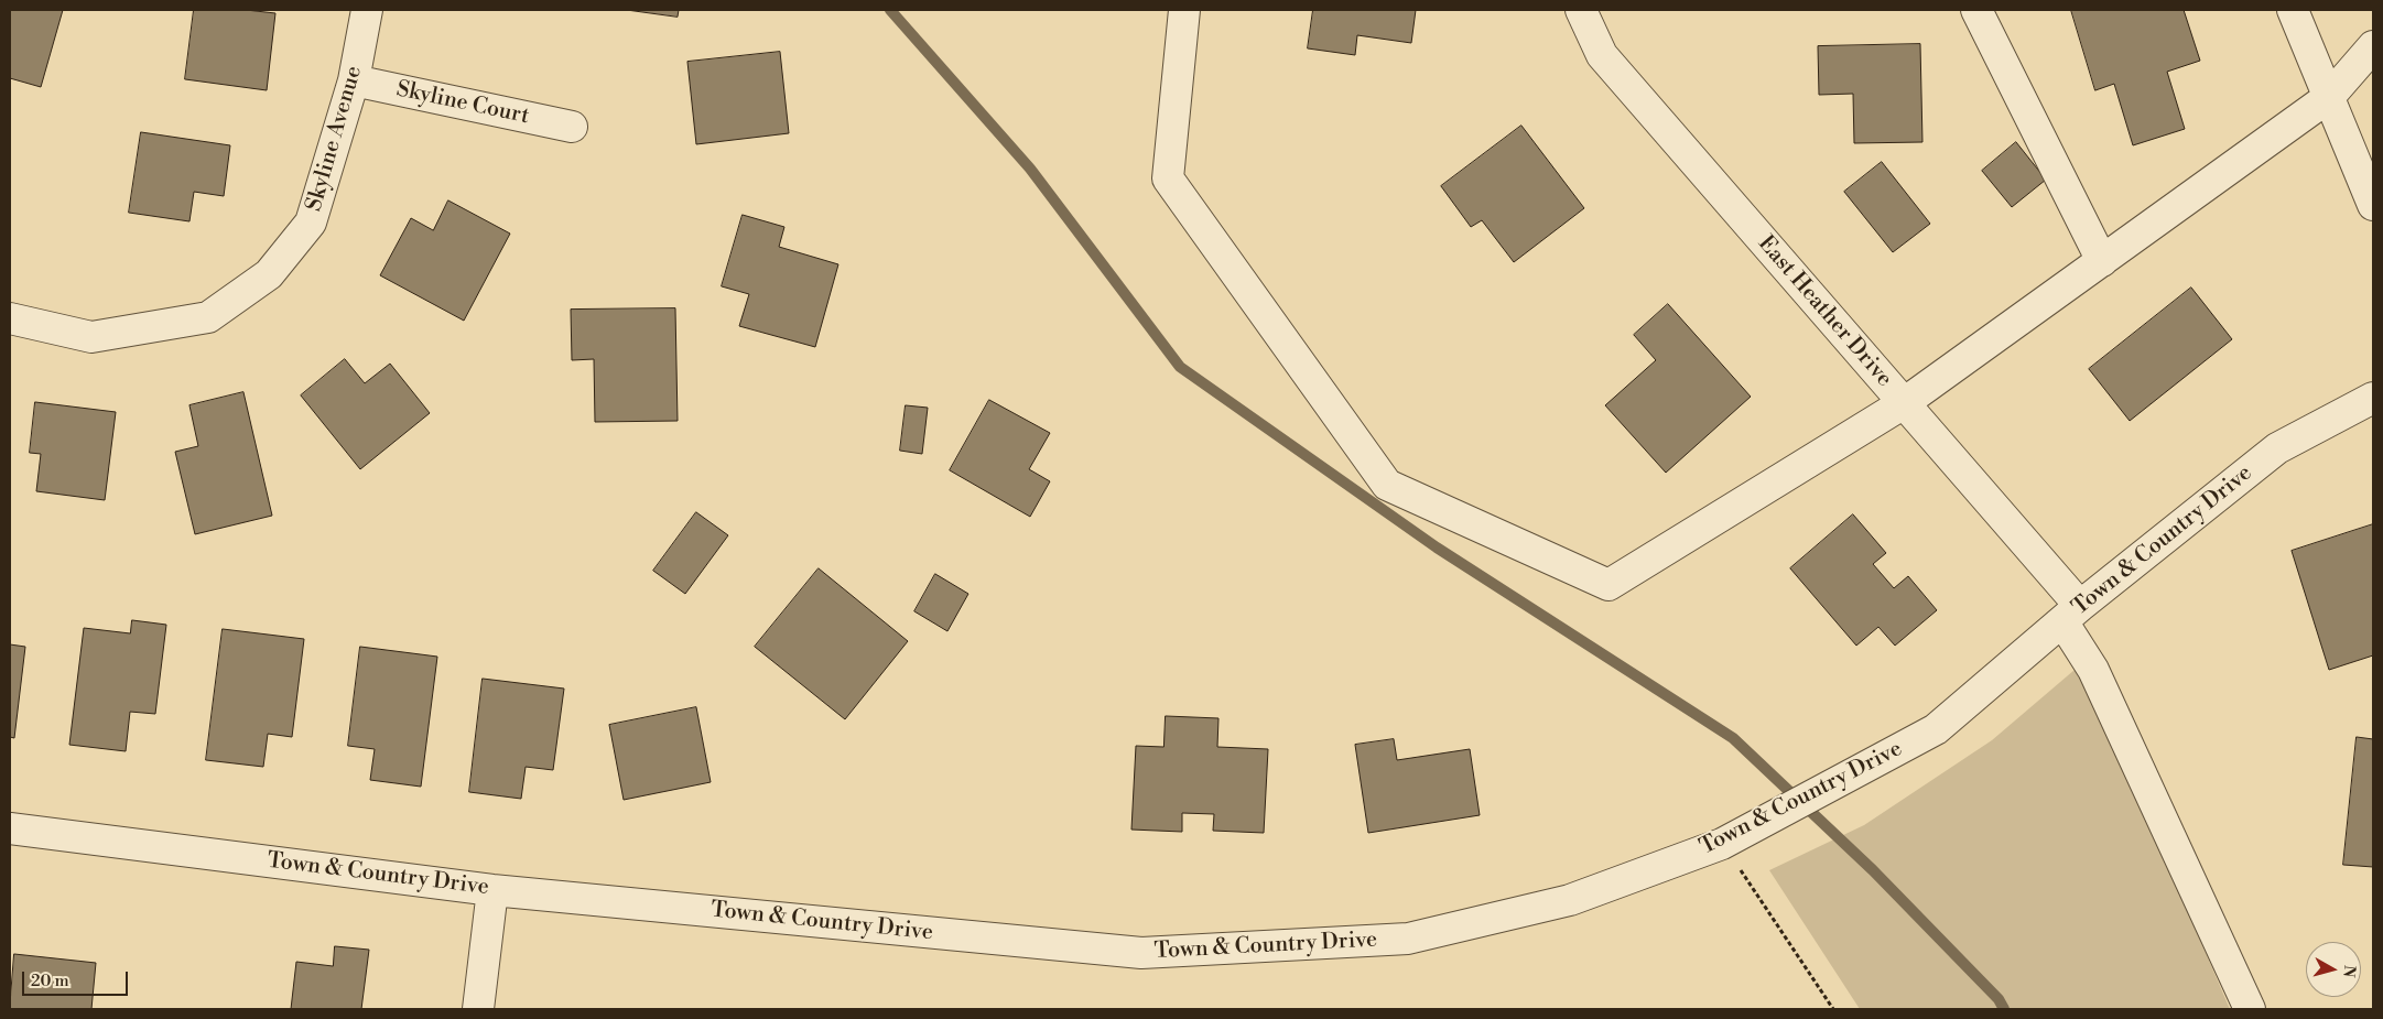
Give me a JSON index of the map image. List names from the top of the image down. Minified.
{"streets":{"street":["Skyline Court","Skyline Avenue","East Heather Drive","Town & Country Drive"]},"crossings":[["Skyline Court","Skyline Avenue"],["East Heather Drive","Town & Country Drive"]],"scale_bar":"20 m","north":"right"}
